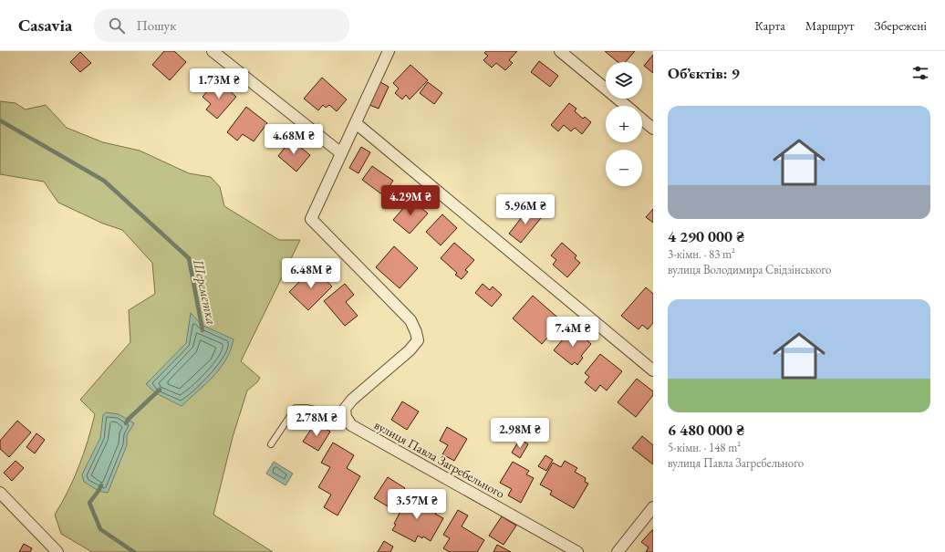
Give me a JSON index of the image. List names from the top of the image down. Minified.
{"streets":{"street":["вулиця Павла Загребельного"]},"water":["Шереметка"],"page":{"header":"Casavia","search":"Пошук","nav":["Карта","Маршрут","Збережені"],"heading":"Об’єктів: 9","map_buttons":["+","−"],"price":["1.73M ₴","4.68M ₴","4.29M ₴","5.96M ₴","6.48M ₴","7.4M ₴","2.78M ₴","2.98M ₴","3.57M ₴"],"list":[{"name":"4 290 000 ₴","note":"3-кімн. · 83 m² · вулиця Володимира Свідзінського"},{"name":"6 480 000 ₴","note":"5-кімн. · 148 m² · вулиця Павла Загребельного"}]}}
